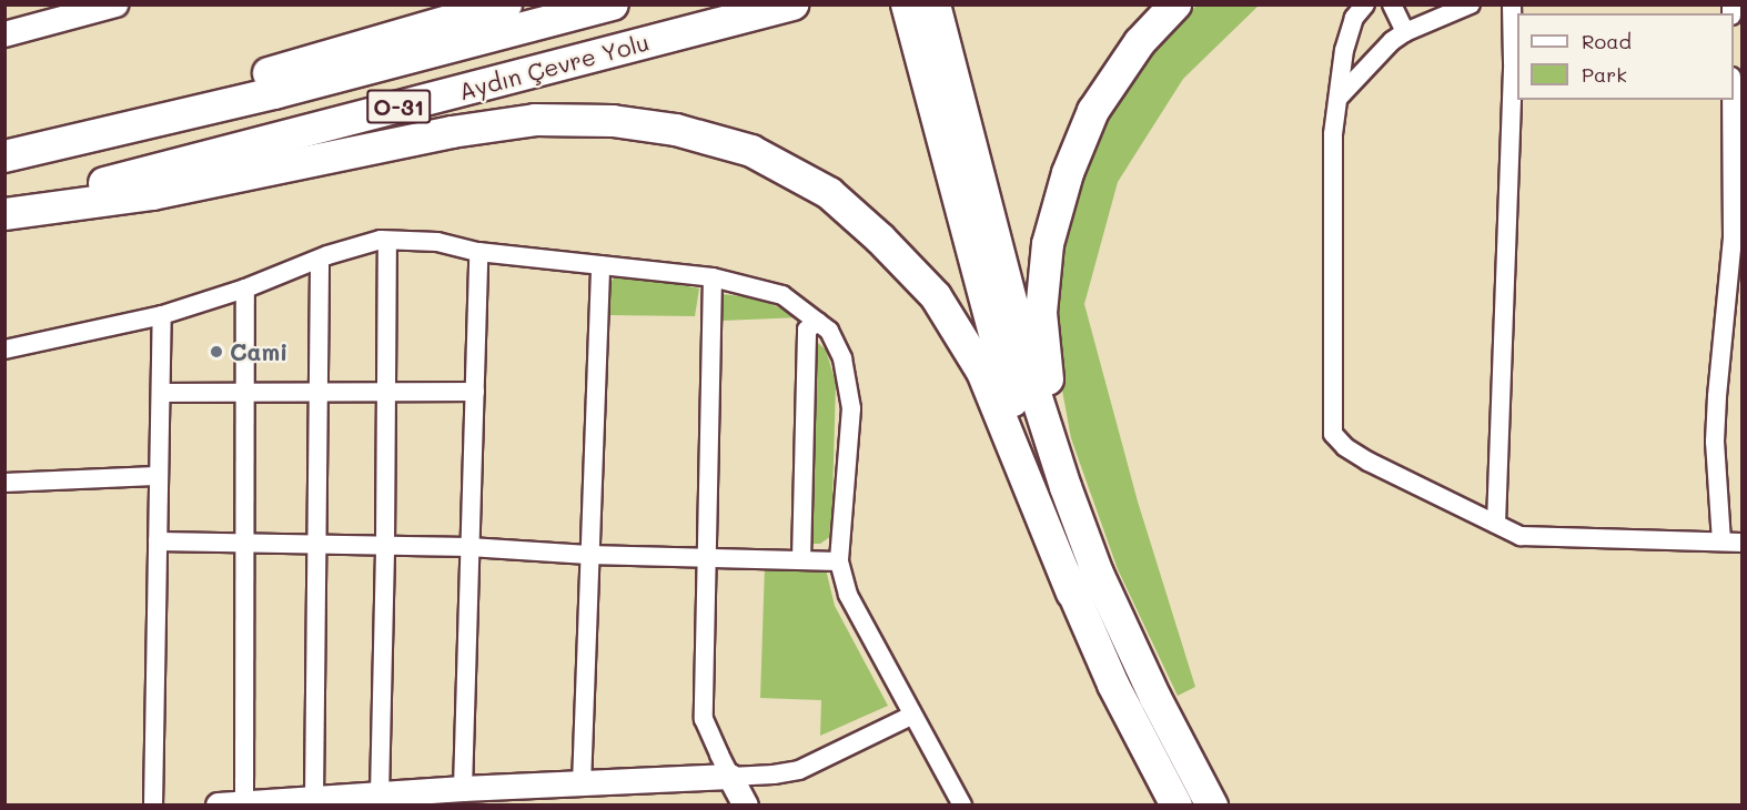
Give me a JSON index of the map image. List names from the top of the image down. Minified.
{"streets":{"highway":["Aydın Çevre Yolu","O-31"]},"places":["Cami"],"legend":["Road","Park"]}
